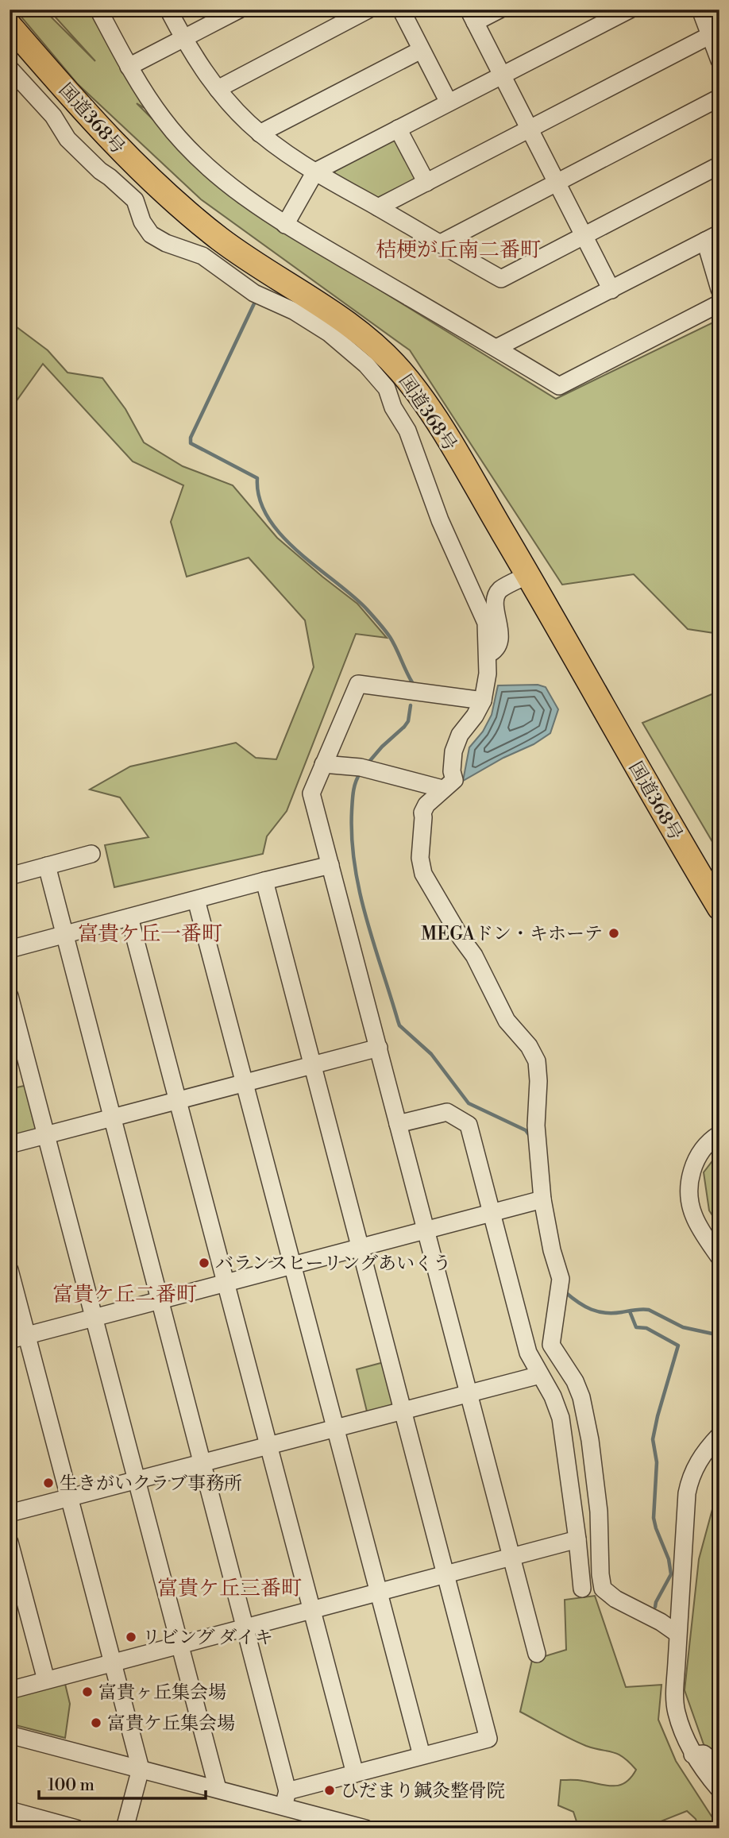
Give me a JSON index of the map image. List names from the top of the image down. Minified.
{"streets":{"highway":["国道368号"]},"districts":["桔梗が丘南二番町","富貴ケ丘一番町","富貴ケ丘二番町","富貴ケ丘三番町"],"places":["MEGAドン・キホーテ","バランスヒーリングあいくう","生きがいクラブ事務所","リビング ダイキ","富貴ヶ丘集会場","富貴ケ丘集会場","ひだまり鍼灸整骨院"],"scale_bar":"100 m"}
